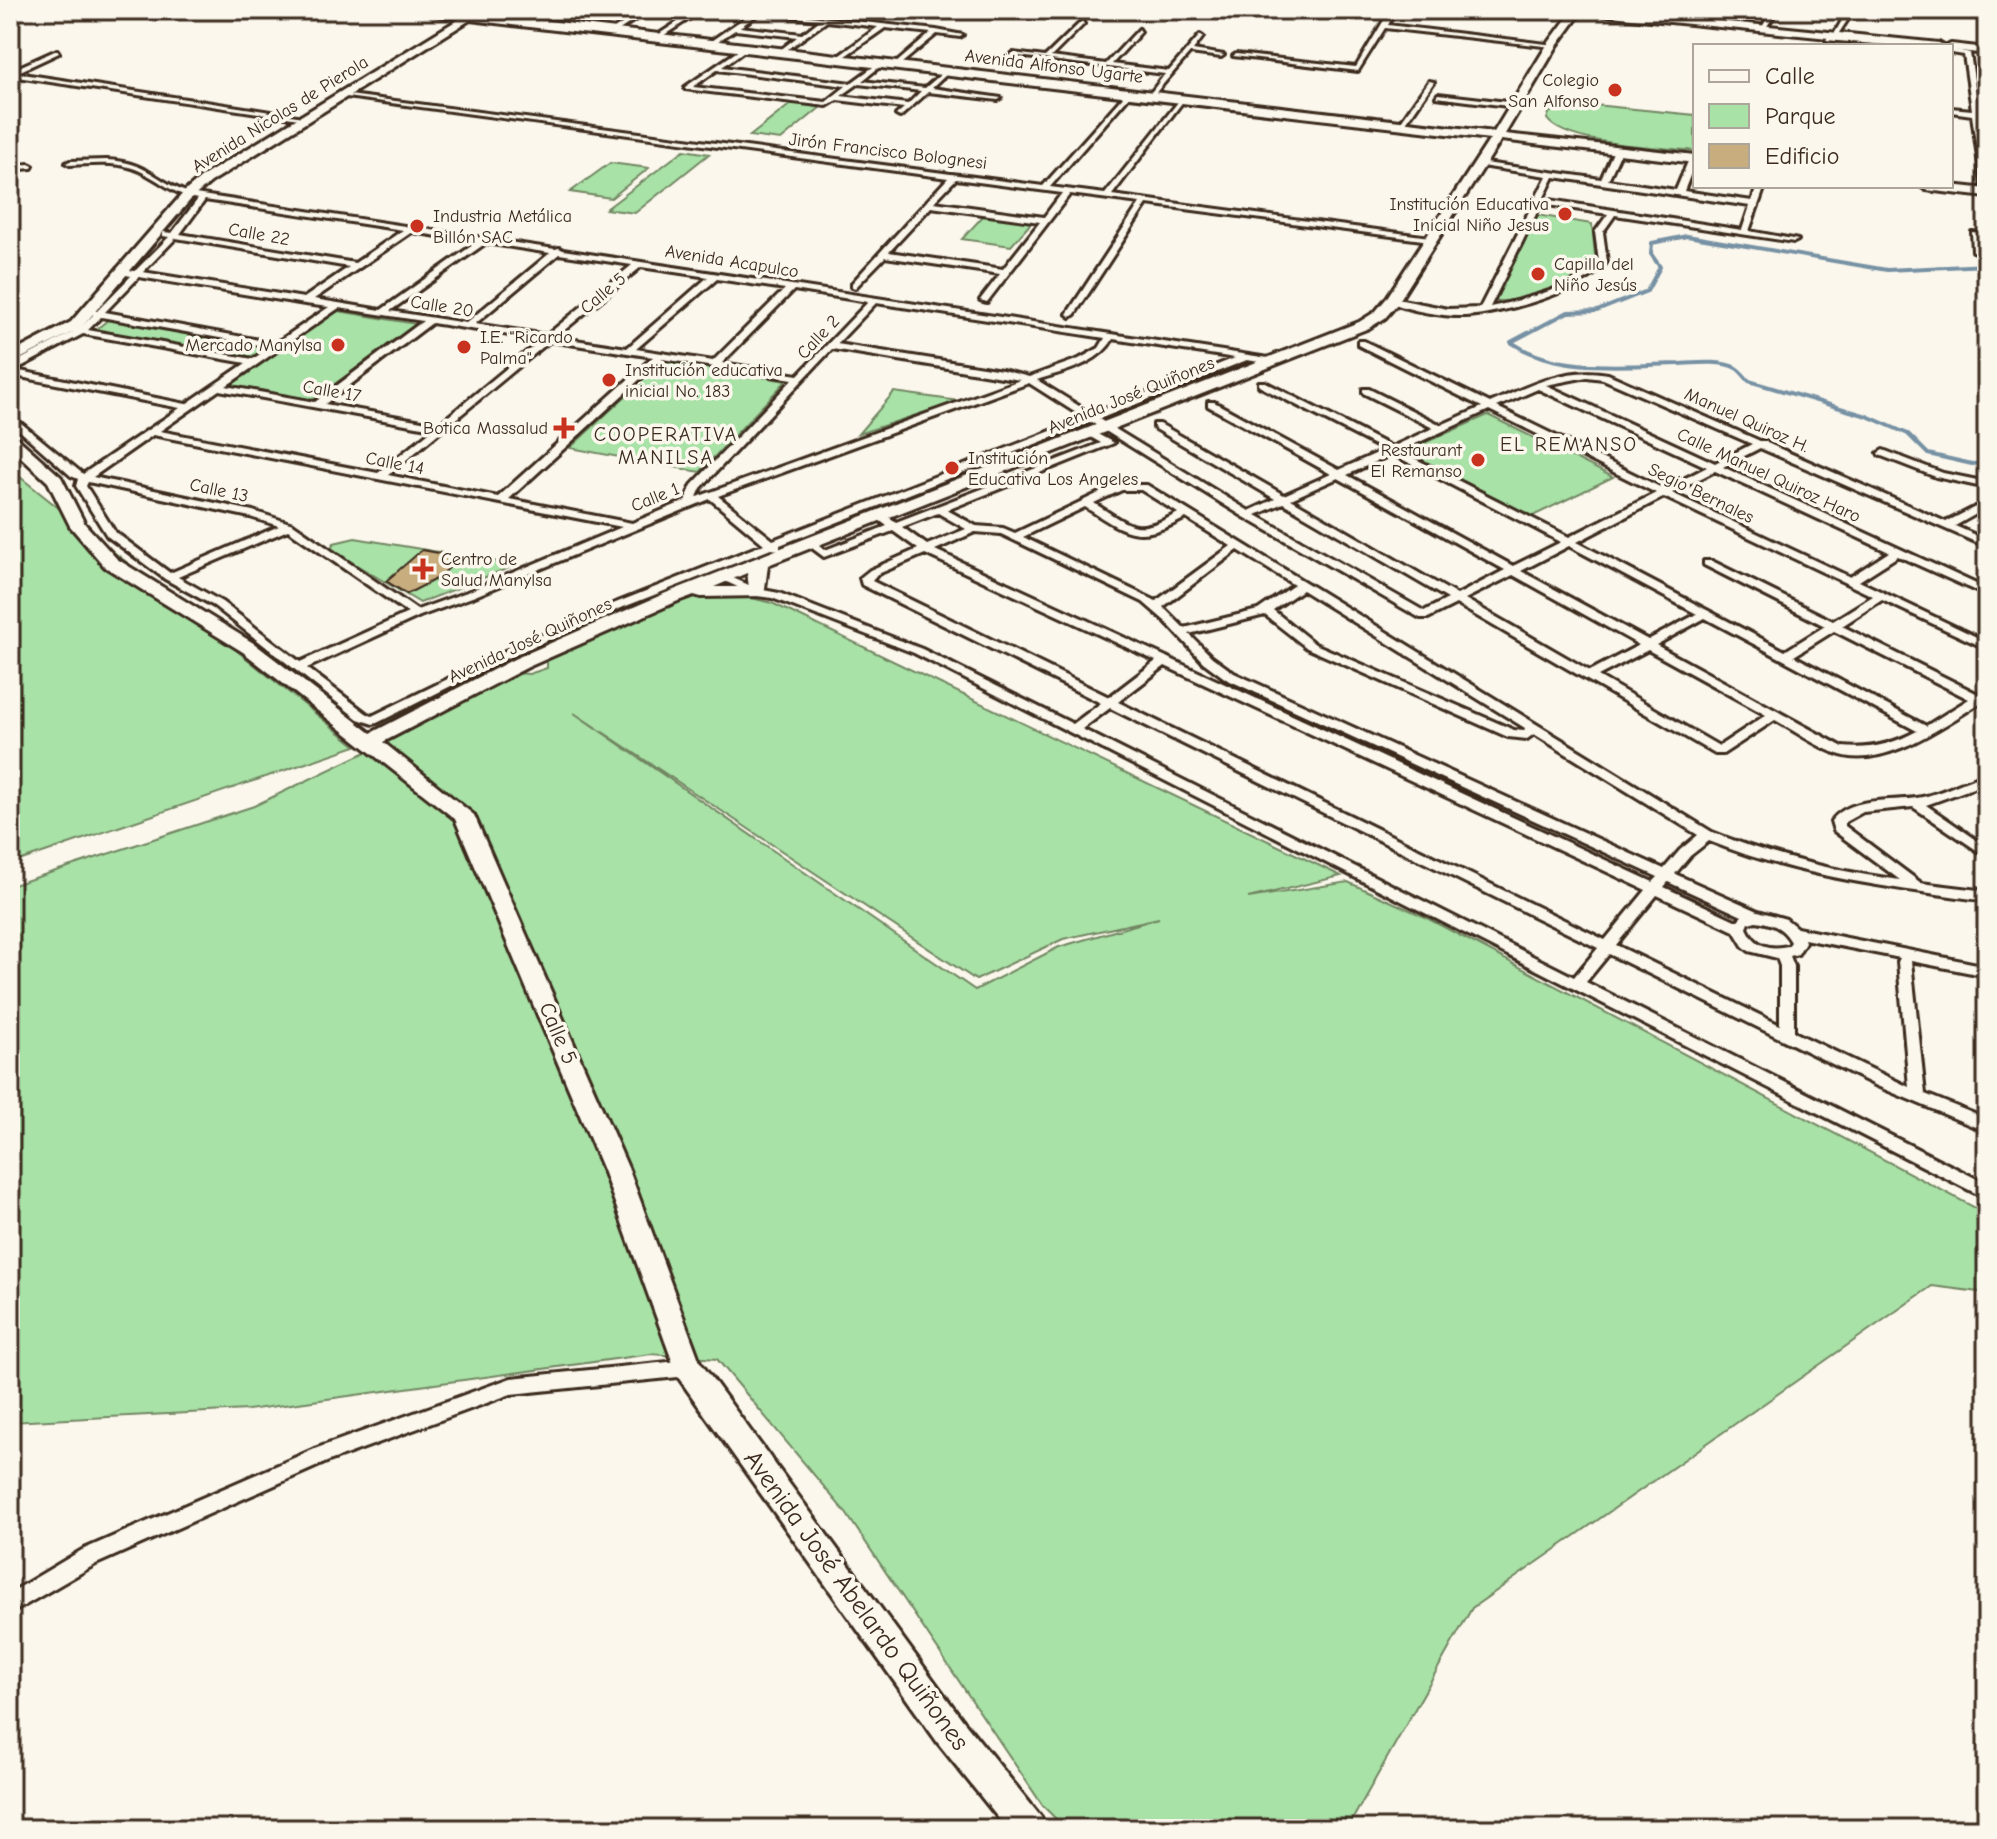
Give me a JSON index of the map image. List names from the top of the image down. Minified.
{"streets":{"street":["Avenida Alfonso Ugarte","Avenida Nicolas de Pierola","Jirón Francisco Bolognesi","Calle 22","Avenida Acapulco","Calle 5","Calle 20","Calle 2","Calle 17","Avenida José Quiñones","Manuel Quiroz H.","Calle 14","Calle Manuel Quiroz Haro","Calle 13","Segio Bernales","Calle 1","Avenida José Abelardo Quiñones"]},"crossings":[["Avenida Alfonso Ugarte","Avenida Nicolas de Pierola"],["Avenida Alfonso Ugarte","Avenida José Quiñones"],["Avenida Nicolas de Pierola","Jirón Francisco Bolognesi"],["Avenida Nicolas de Pierola","Calle 22"],["Avenida Nicolas de Pierola","Avenida Acapulco"],["Avenida Nicolas de Pierola","Calle 20"],["Jirón Francisco Bolognesi","Avenida José Quiñones"],["Avenida Acapulco","Calle 5"],["Avenida Acapulco","Calle 2"],["Avenida Acapulco","Avenida José Quiñones"],["Avenida Acapulco","Calle 1"],["Calle 5","Calle 20"],["Calle 5","Calle 17"],["Calle 5","Avenida José Quiñones"],["Calle 5","Calle 14"],["Calle 5","Avenida José Abelardo Quiñones"],["Calle 20","Calle 2"],["Calle 2","Calle 1"],["Manuel Quiroz H.","Calle Manuel Quiroz Haro"],["Manuel Quiroz H.","Segio Bernales"],["Calle 14","Calle 1"],["Calle 13","Calle 1"]],"districts":["COOPERATIVA MANILSA","EL REMANSO"],"places":{"other":["Colegio San Alfonso","Institución Educativa Inicial Niño Jesus","Industria Metálica Billón SAC","Capilla del Niño Jesús","Mercado Manylsa","I.E. \"Ricardo Palma\"","Institución educativa inicial No. 183","Restaurant El Remanso","Institución Educativa Los Angeles"],"health":["Botica Massalud","Centro de Salud Manylsa"]},"legend":["Calle","Parque","Edificio"]}
